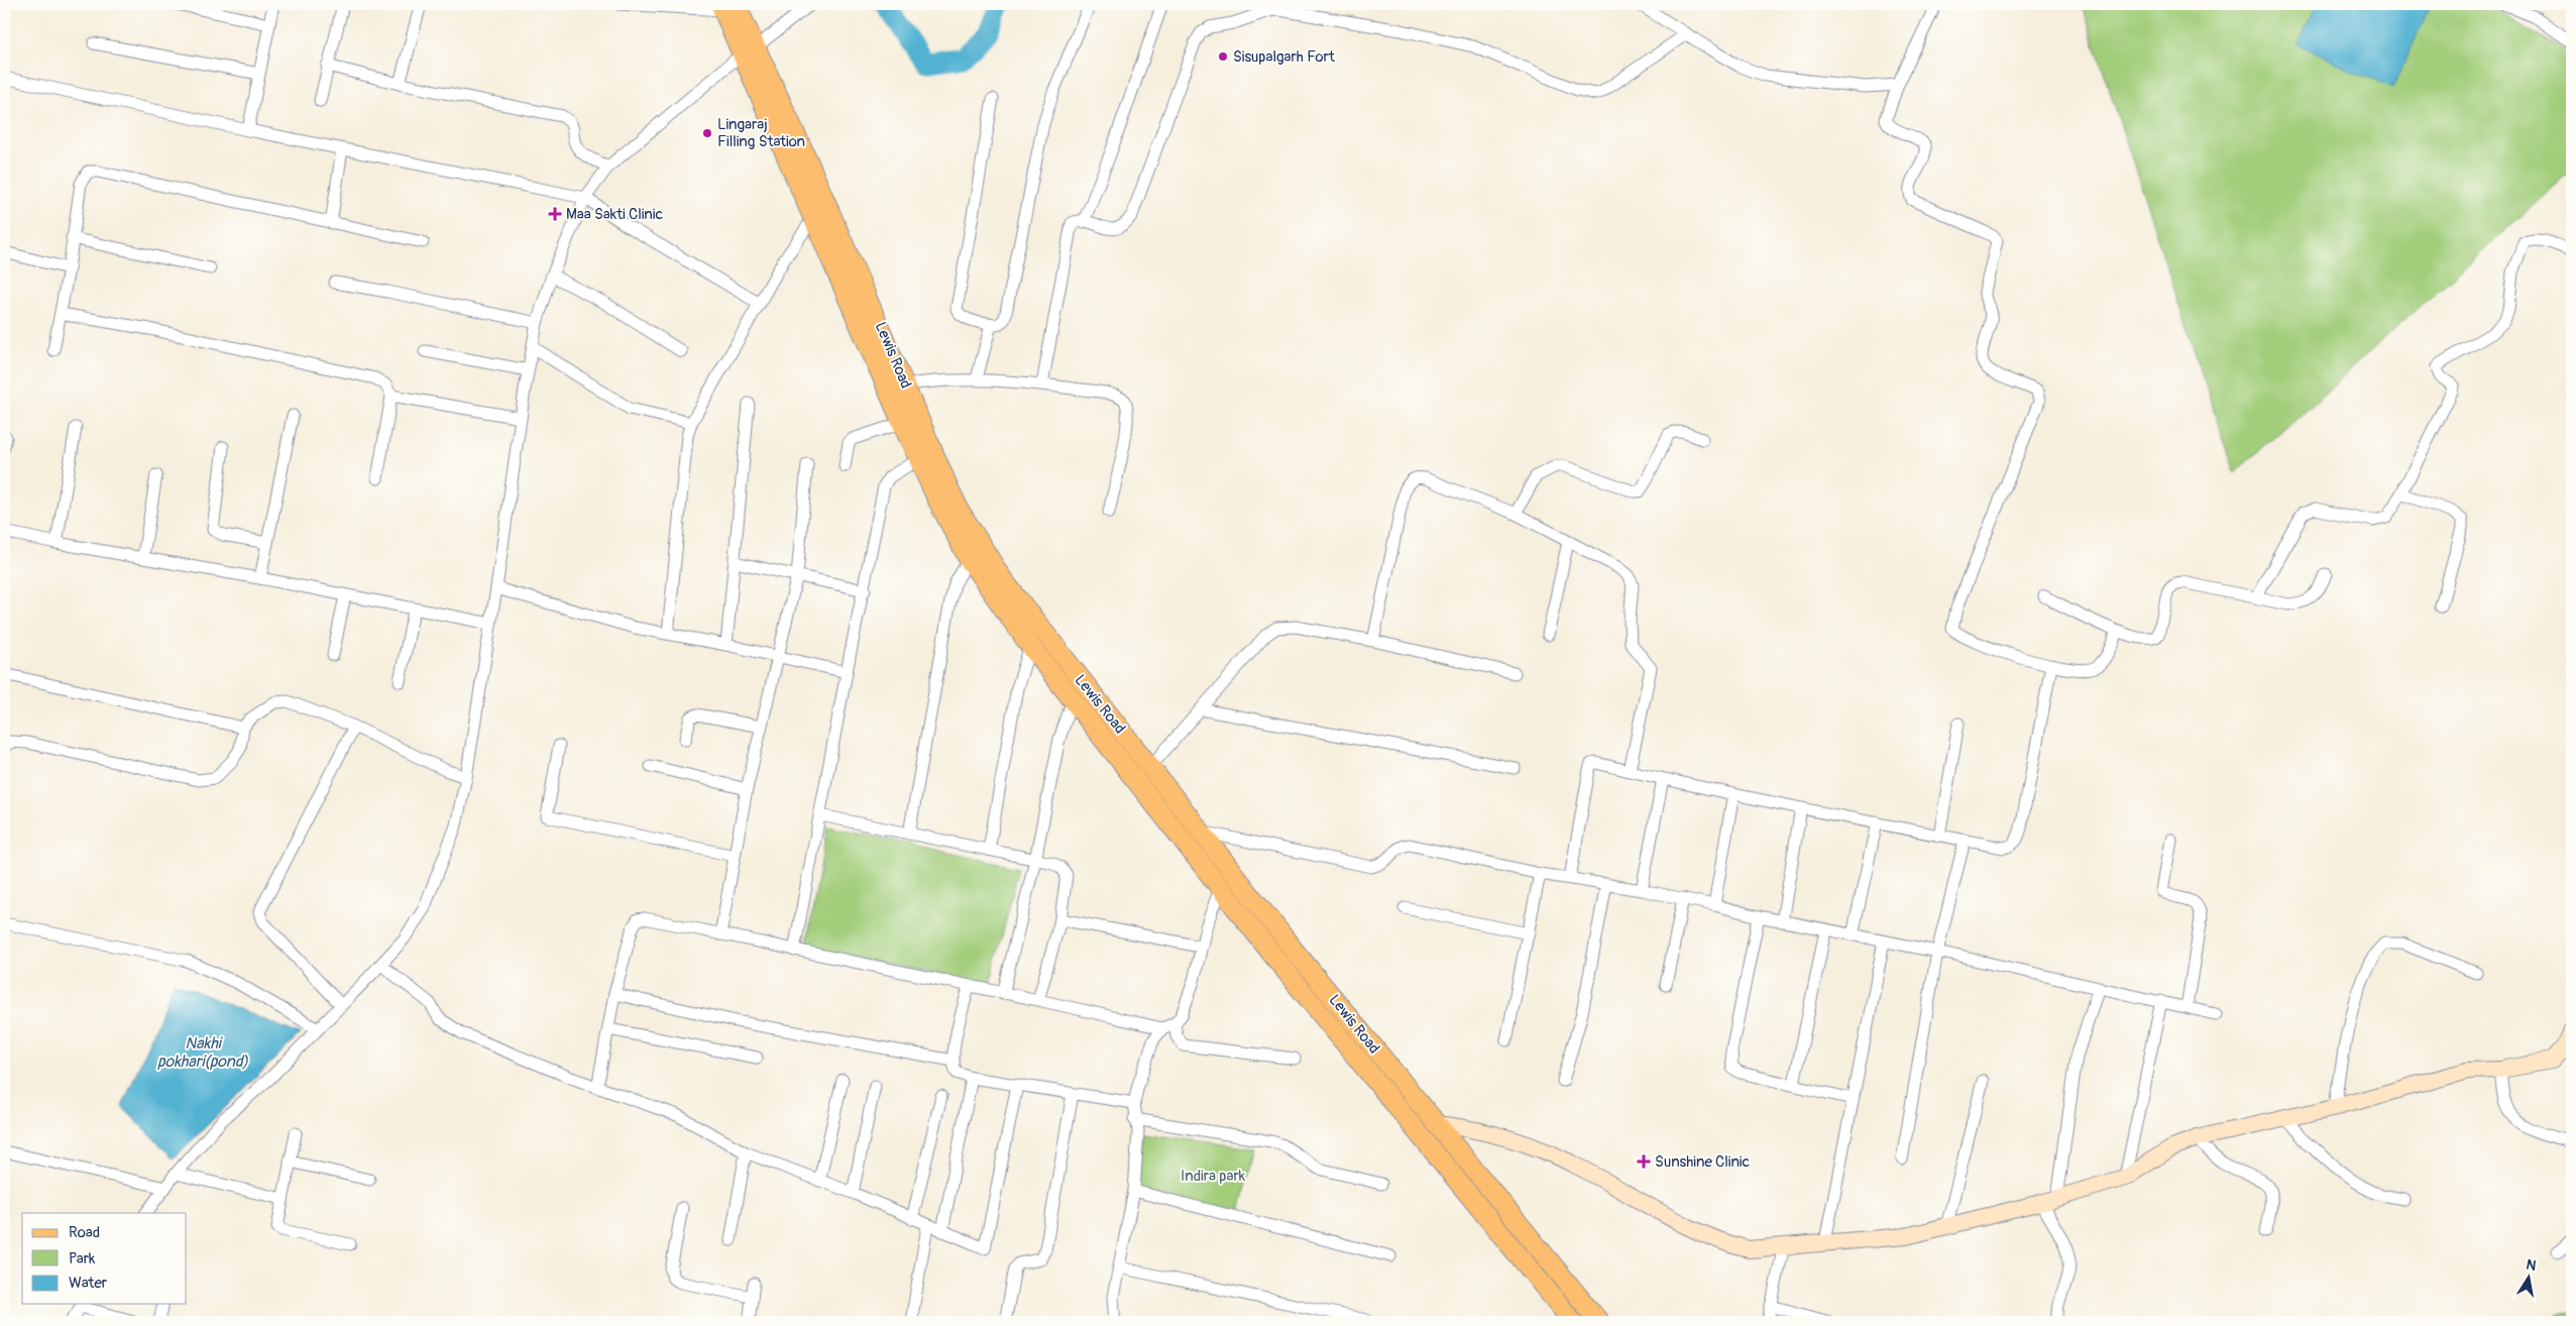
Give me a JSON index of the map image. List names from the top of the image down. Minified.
{"streets":{"main road":["Lewis Road"]},"water":["Nakhi pokhari(pond)"],"parks":["Indira park"],"places":{"other":["Sisupalgarh Fort","Lingaraj Filling Station"],"health":["Maa Sakti Clinic","Sunshine Clinic"]},"legend":["Road","Park","Water"],"north":"top"}
